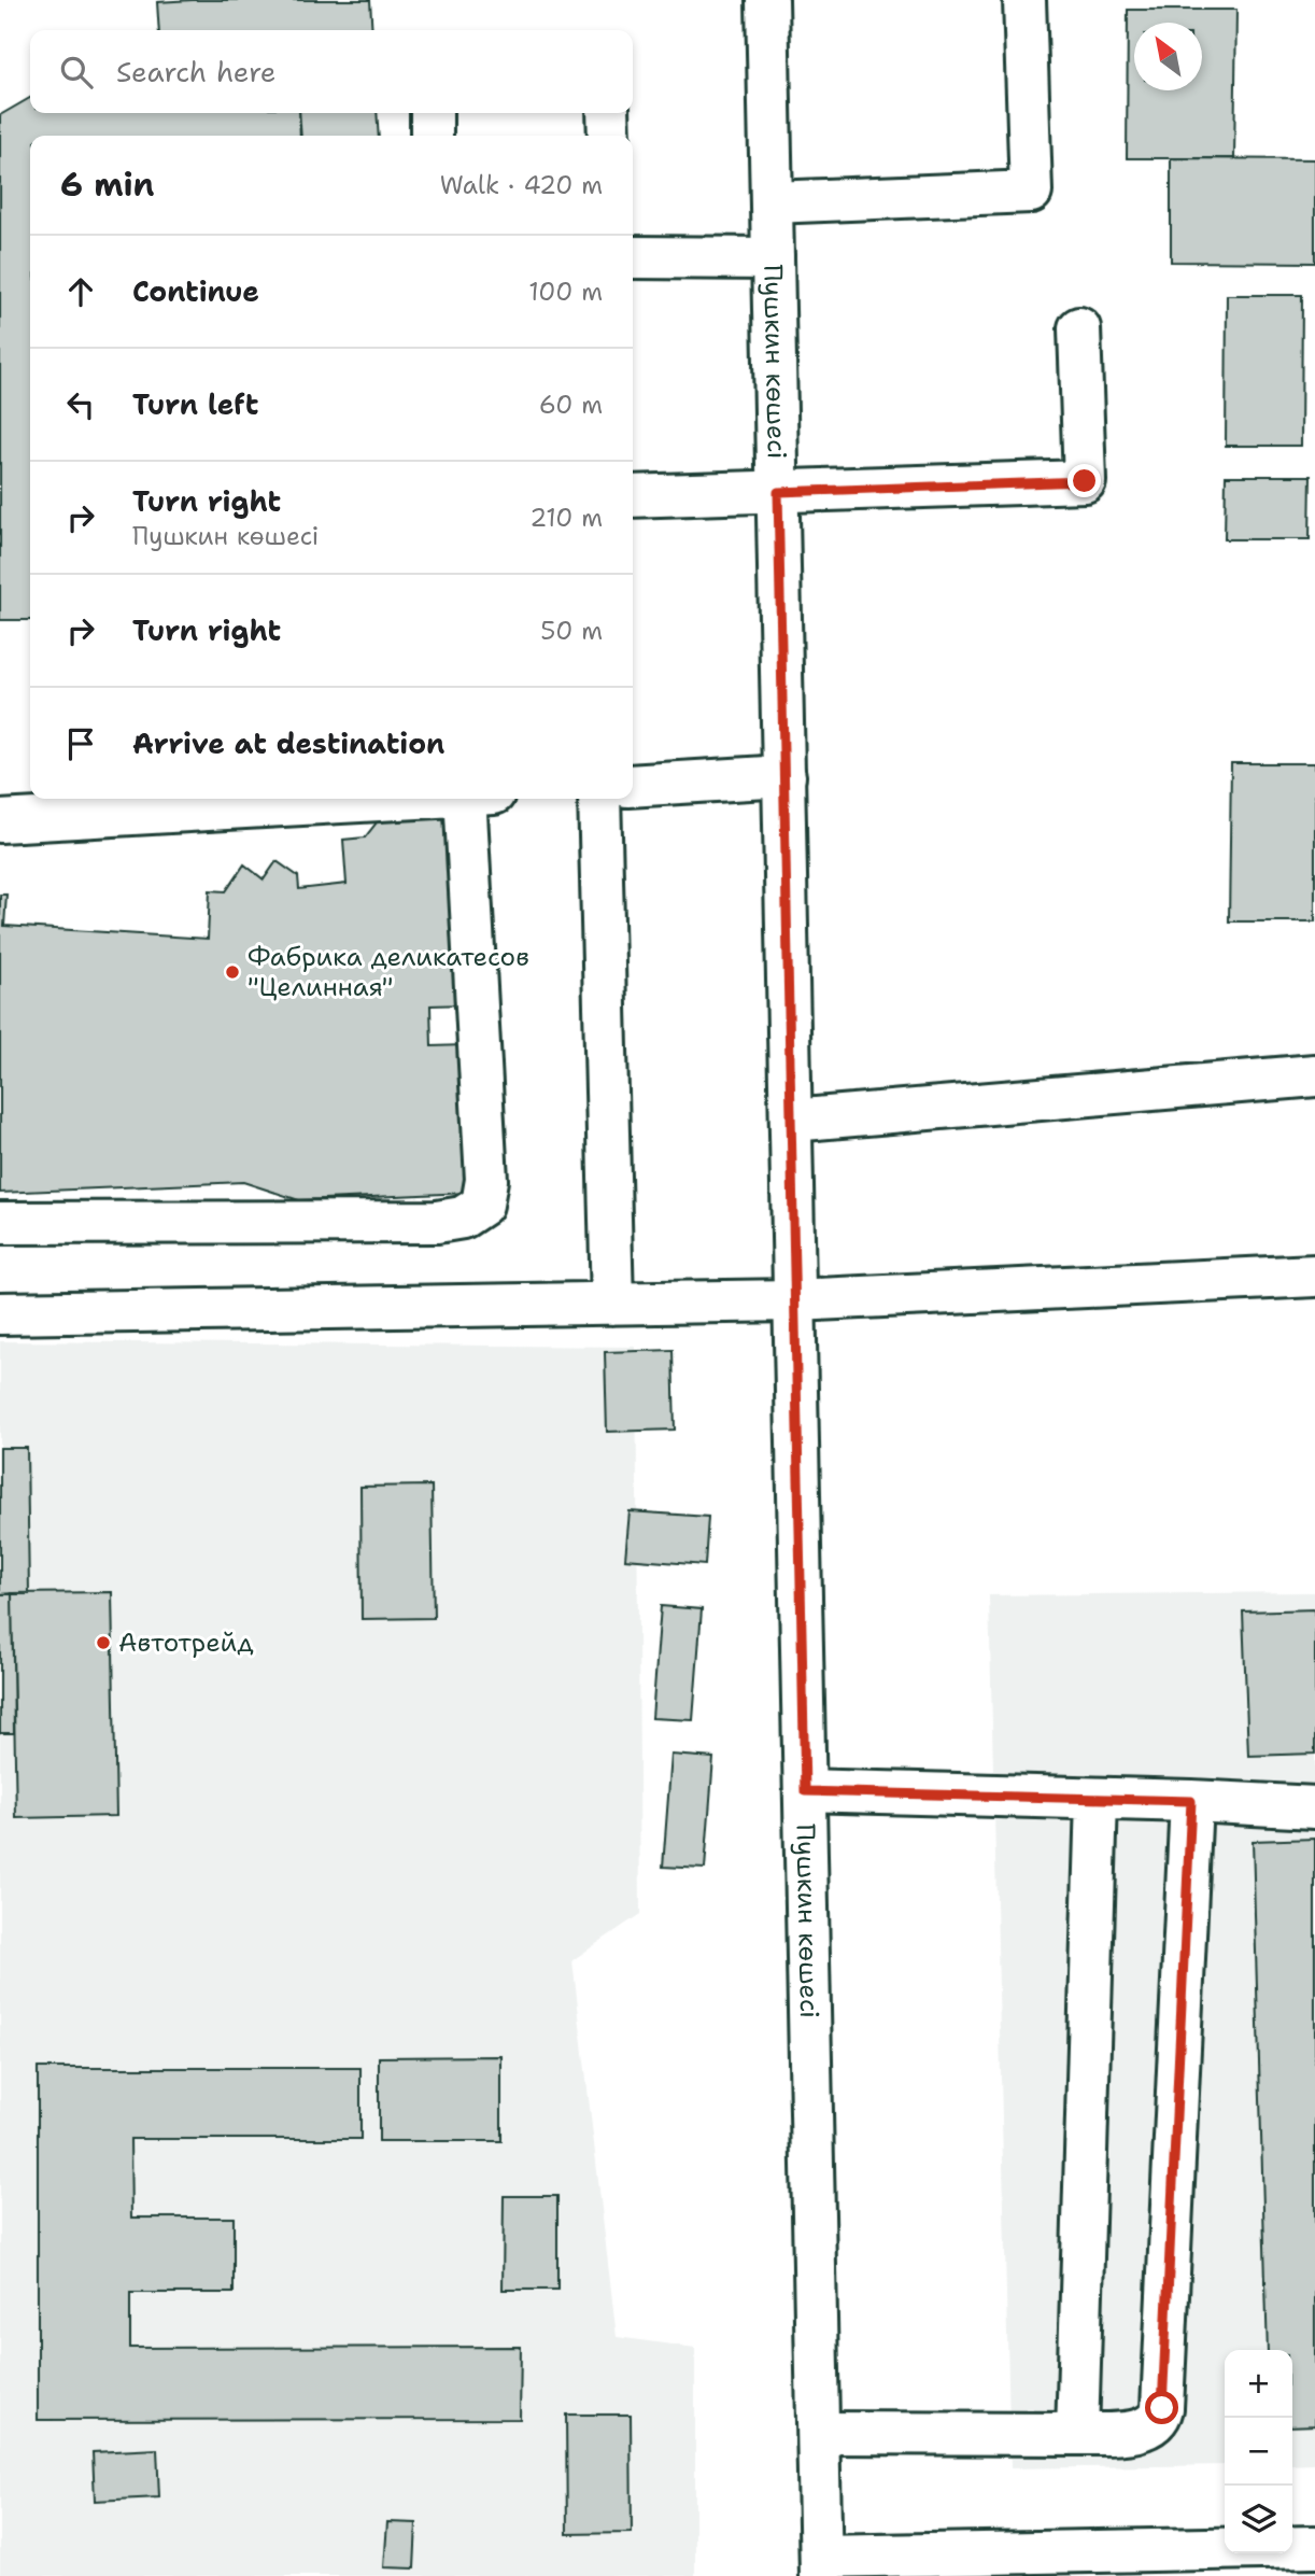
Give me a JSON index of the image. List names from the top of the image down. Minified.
{"streets":{"main road":["Пушкин көшесі"]},"places":["Фабрика деликатесов \"Целинная\"","Автотрейд"],"north":"top left","page":{"search":"Search here","heading":["6 min","Walk · 420 m"],"list":[["Continue","100 m"],["Turn left","60 m"],["Turn right","Пушкин көшесі","210 m"],["Turn right","50 m"],"Arrive at destination"],"map_buttons":["+","−"]}}
